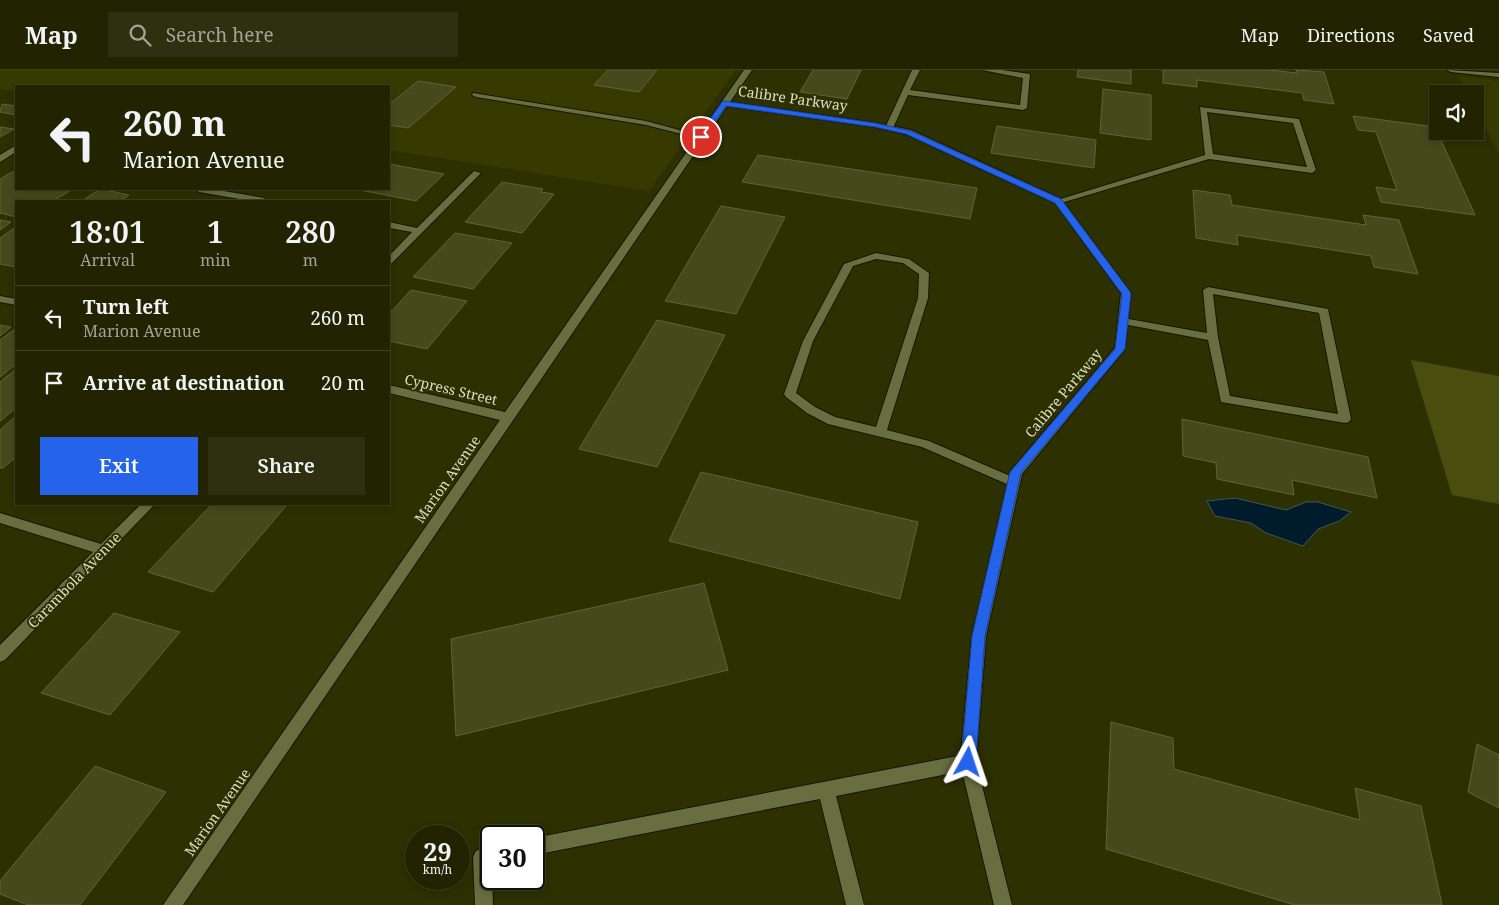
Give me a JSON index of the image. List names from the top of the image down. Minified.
{"streets":{"street":["Calibre Parkway","Cypress Street","Marion Avenue","Carambola Avenue"]},"crossings":[["Calibre Parkway","Marion Avenue"],["Cypress Street","Marion Avenue"]],"page":{"header":"Map","search":"Search here","nav":["Map","Directions","Saved"],"turn":["260 m","Marion Avenue"],"eta":["18:01","Arrival","1","min","280","m"],"list":[{"name":"Turn left","note":"Marion Avenue","value":"260 m"},{"name":"Arrive at destination","value":"20 m"}],"buttons":["Exit","Share"],"speed":"29 km/h","limit":"30"}}
